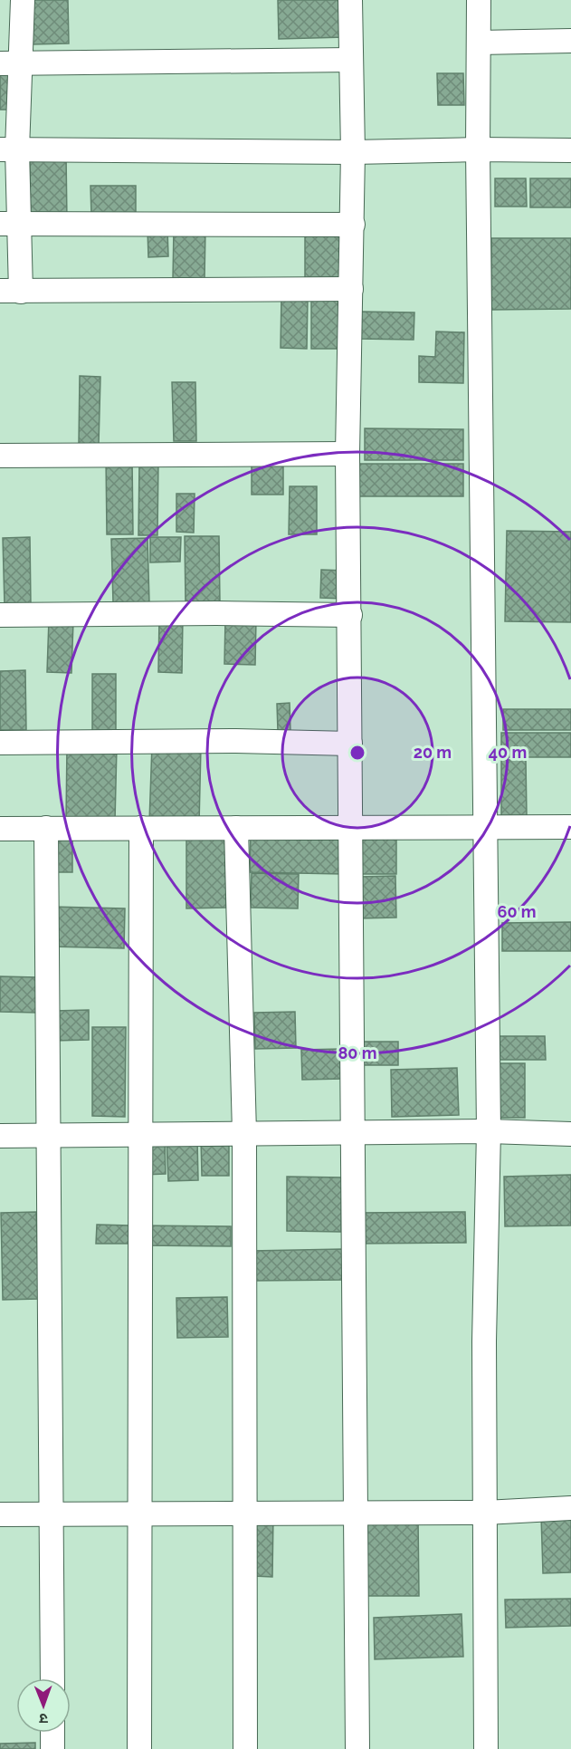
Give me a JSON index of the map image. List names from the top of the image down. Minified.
{"north":"bottom","rings":["20 m","40 m","60 m","80 m"]}
